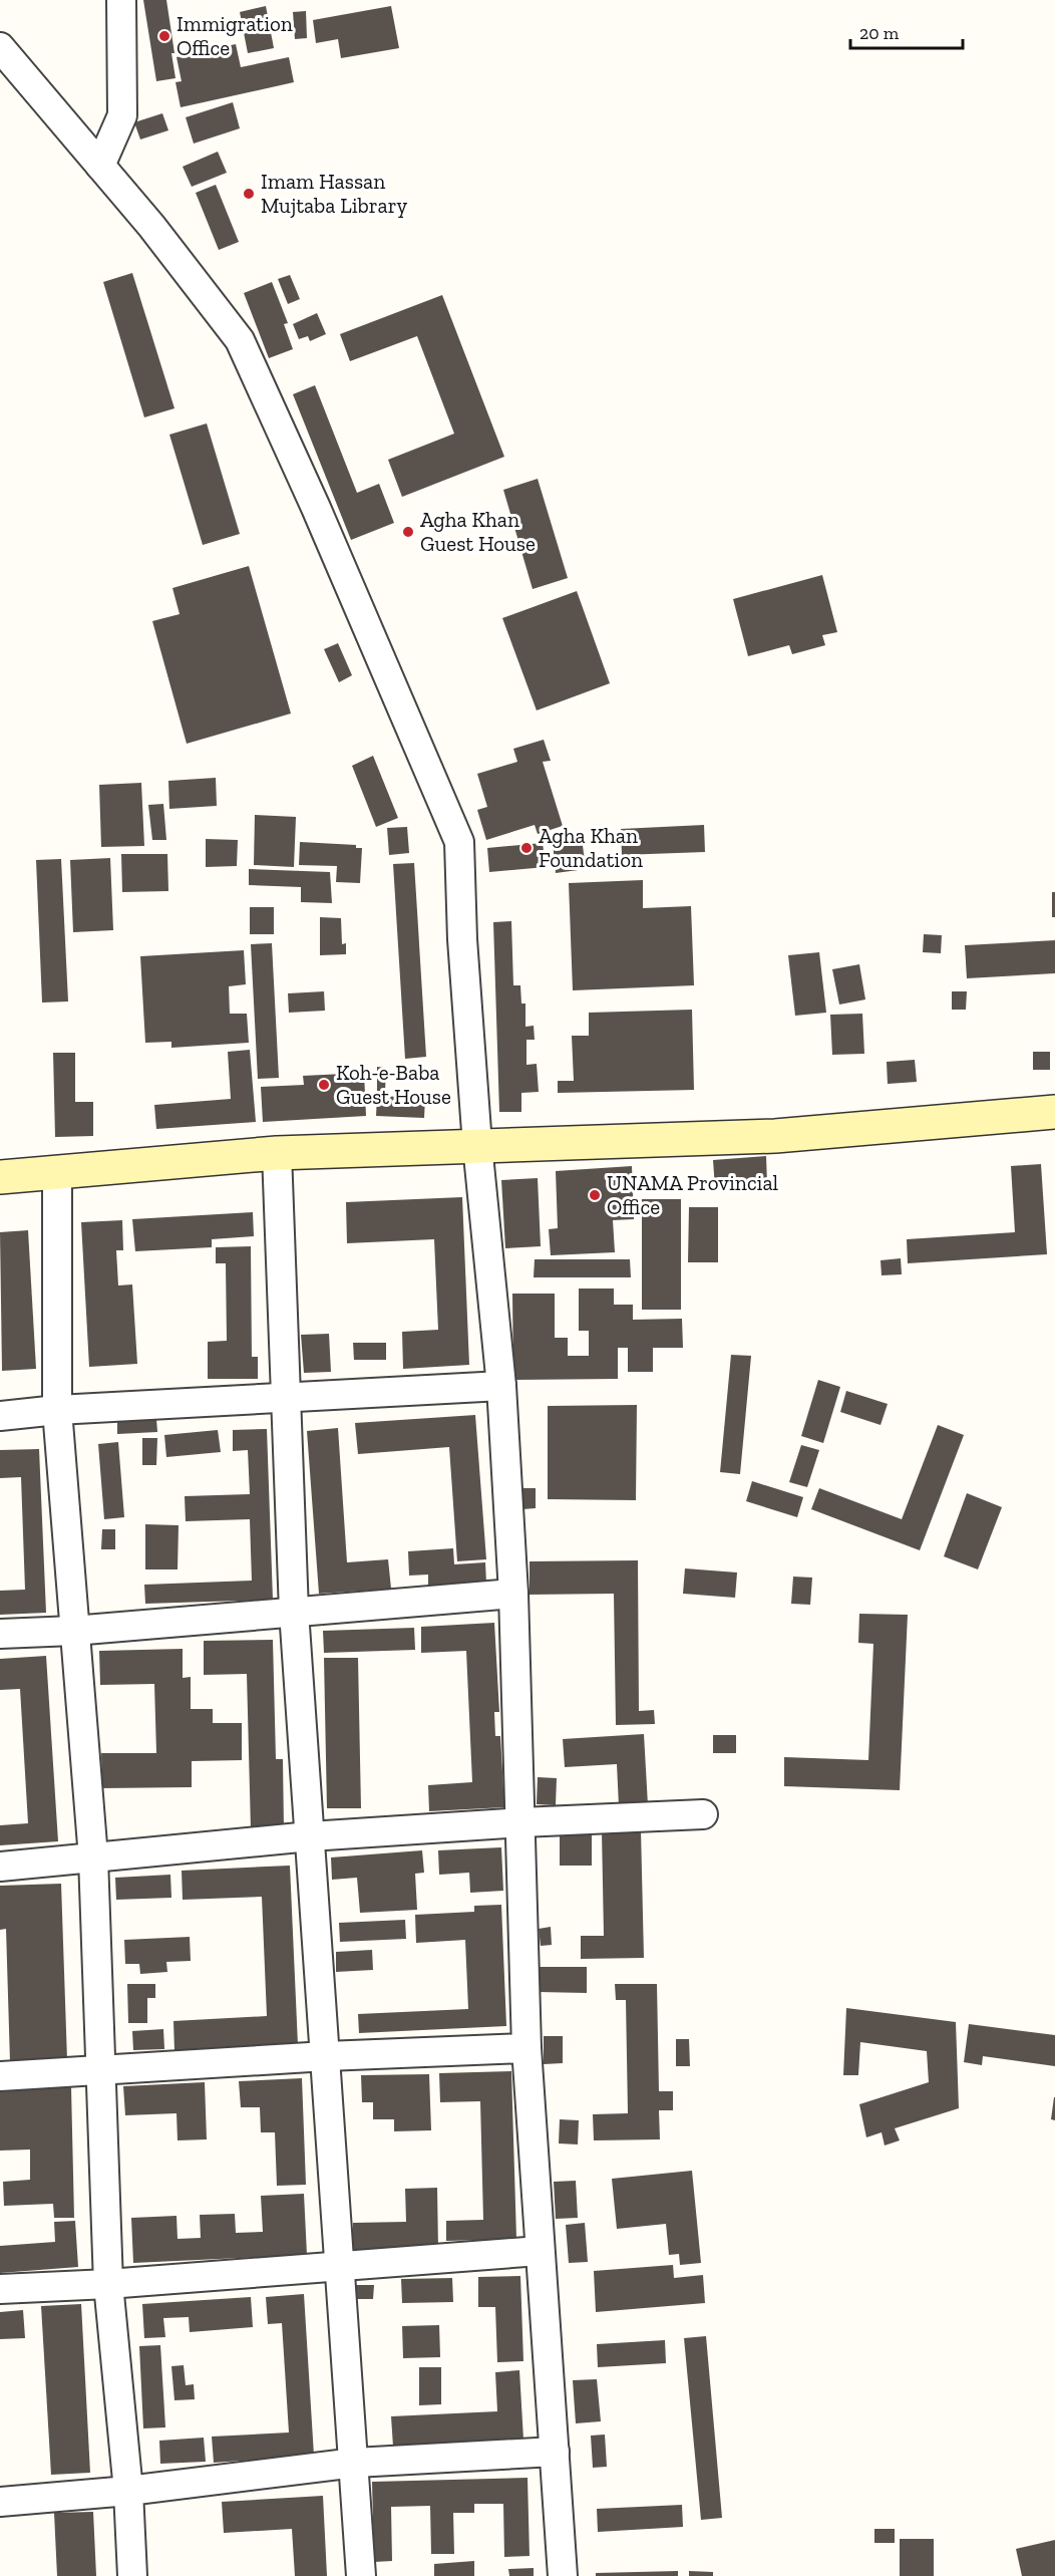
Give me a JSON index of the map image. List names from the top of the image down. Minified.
{"places":["Immigration Office","Imam Hassan Mujtaba Library","Agha Khan Guest House","Agha Khan Foundation","Koh-e-Baba Guest House","UNAMA Provincial Office"],"scale_bar":"20 m"}
